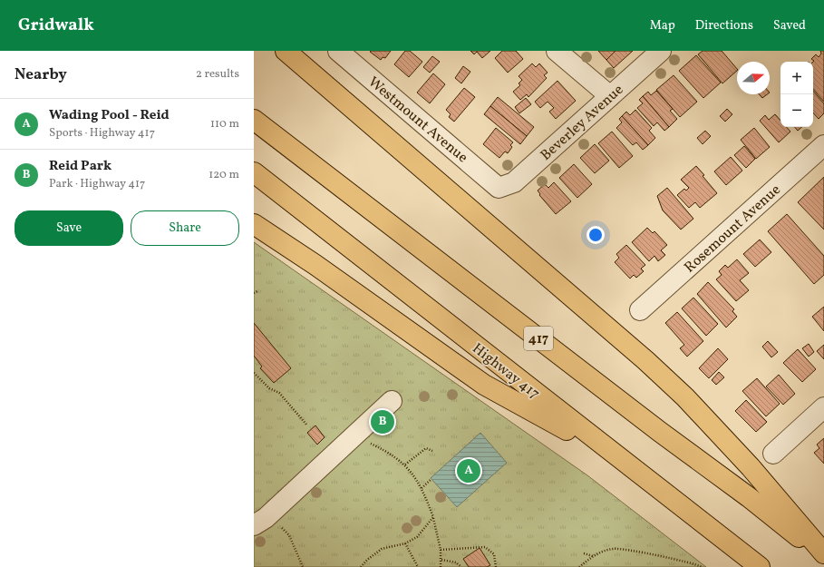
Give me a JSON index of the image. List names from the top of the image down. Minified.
{"streets":{"highway":["417","Highway 417"],"street":["Westmount Avenue","Beverley Avenue","Rosemount Avenue"]},"crossings":[["Westmount Avenue","Beverley Avenue"]],"north":"right","page":{"header":"Gridwalk","nav":["Map","Directions","Saved"],"heading":["Nearby","2 results"],"map_buttons":["+","−"],"list":[{"mark":"A","name":"Wading Pool - Reid","note":"Sports · Highway 417","value":"110 m"},{"mark":"B","name":"Reid Park","note":"Park · Highway 417","value":"120 m"}],"buttons":["Save","Share"],"pins":["B","A"]}}
